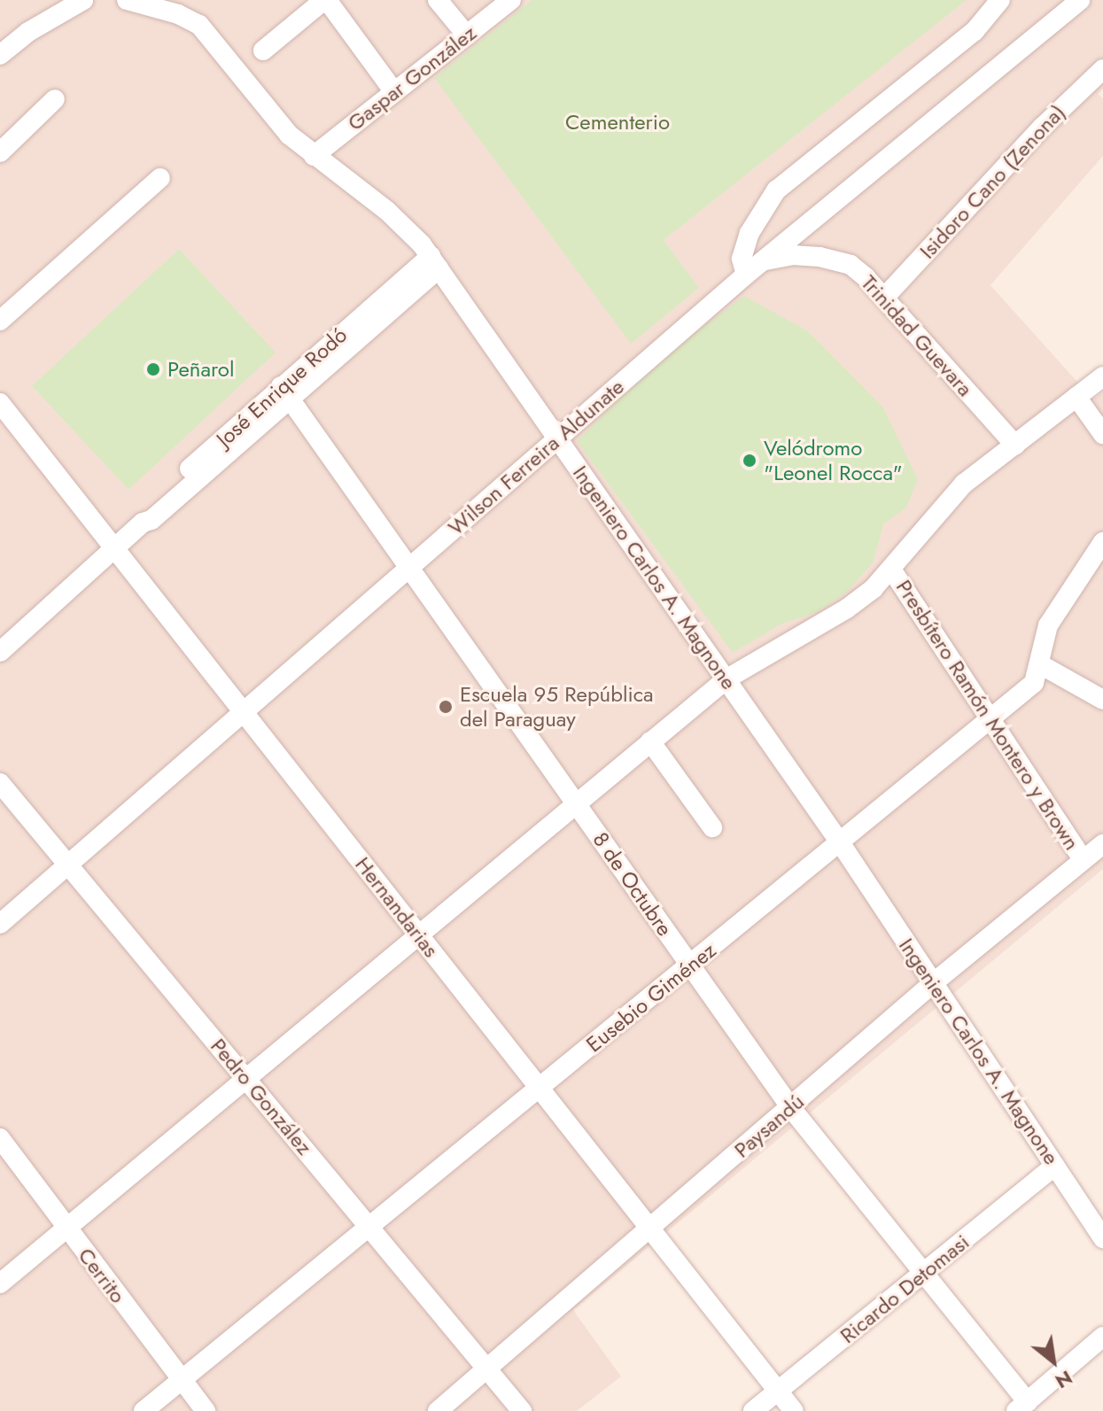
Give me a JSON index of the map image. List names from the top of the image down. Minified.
{"streets":{"street":["Gaspar González","Isidoro Cano (Zenona)","Trinidad Guevara","José Enrique Rodó","Wilson Ferreira Aldunate","Ingeniero Carlos A. Magnone","Presbítero Ramón Montero y Brown","8 de Octubre","Hernandarias","Eusebio Giménez","Pedro González","Paysandú","Cerrito","Ricardo Detomasi"]},"crossings":[["Gaspar González","Ingeniero Carlos A. Magnone"],["Isidoro Cano (Zenona)","Trinidad Guevara"],["Trinidad Guevara","Wilson Ferreira Aldunate"],["José Enrique Rodó","Ingeniero Carlos A. Magnone"],["José Enrique Rodó","8 de Octubre"],["José Enrique Rodó","Hernandarias"],["Wilson Ferreira Aldunate","Ingeniero Carlos A. Magnone"],["Wilson Ferreira Aldunate","8 de Octubre"],["Wilson Ferreira Aldunate","Hernandarias"],["Wilson Ferreira Aldunate","Pedro González"],["Ingeniero Carlos A. Magnone","Eusebio Giménez"],["Ingeniero Carlos A. Magnone","Paysandú"],["Ingeniero Carlos A. Magnone","Ricardo Detomasi"],["Presbítero Ramón Montero y Brown","Eusebio Giménez"],["Presbítero Ramón Montero y Brown","Paysandú"],["8 de Octubre","Eusebio Giménez"],["8 de Octubre","Paysandú"],["8 de Octubre","Ricardo Detomasi"],["Hernandarias","Eusebio Giménez"],["Hernandarias","Paysandú"],["Hernandarias","Ricardo Detomasi"],["Eusebio Giménez","Pedro González"],["Eusebio Giménez","Cerrito"],["Pedro González","Paysandú"]],"parks":["Cementerio"],"places":["Peñarol","Velódromo \"Leonel Rocca\"","Escuela 95 República del Paraguay"],"north":"bottom right"}
